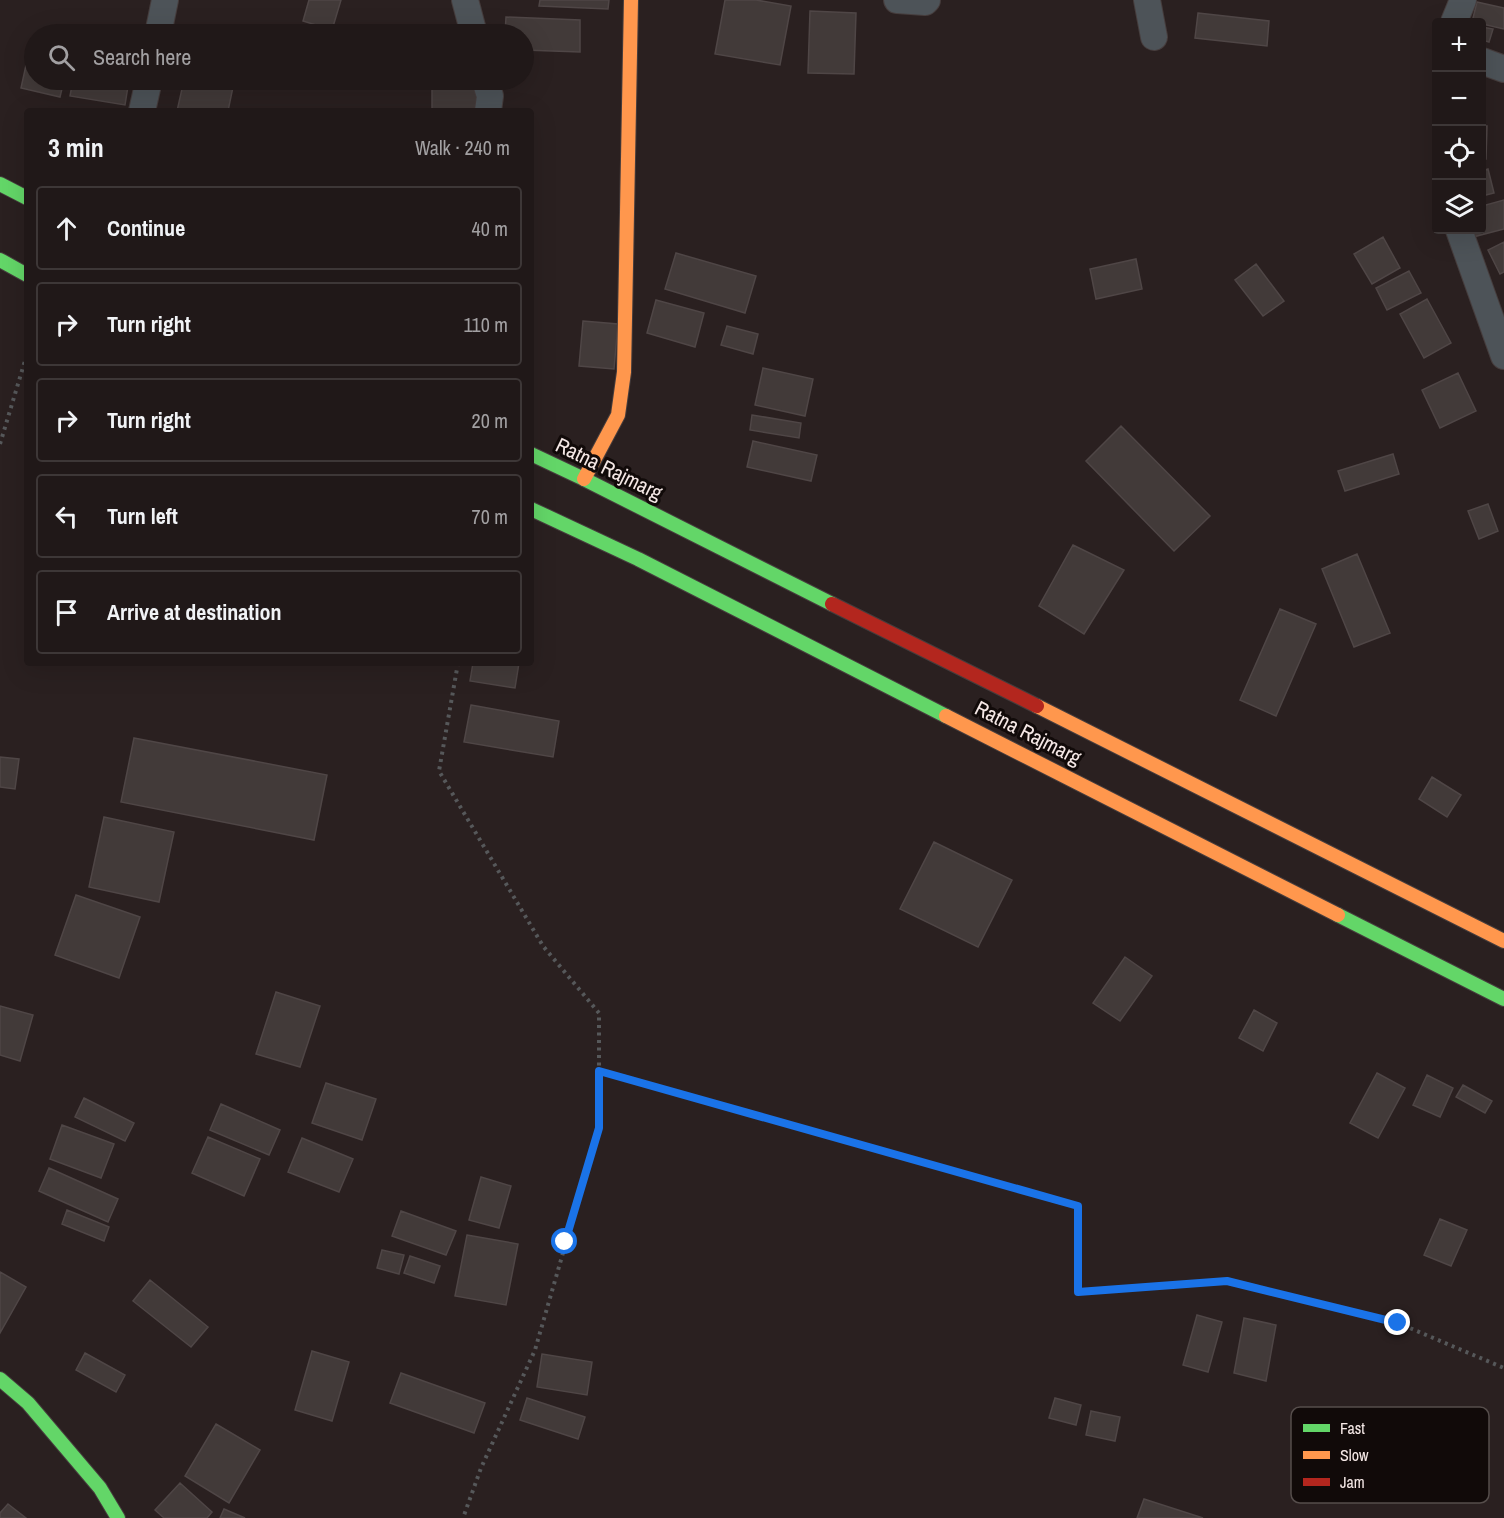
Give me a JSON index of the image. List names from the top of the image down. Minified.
{"streets":{"main road":["Ratna Rajmarg"]},"legend":["Fast","Slow","Jam"],"page":{"map_buttons":["+","−"],"search":"Search here","heading":["3 min","Walk · 240 m"],"list":[["Continue","40 m"],["Turn right","110 m"],["Turn right","20 m"],["Turn left","70 m"],"Arrive at destination"]}}
